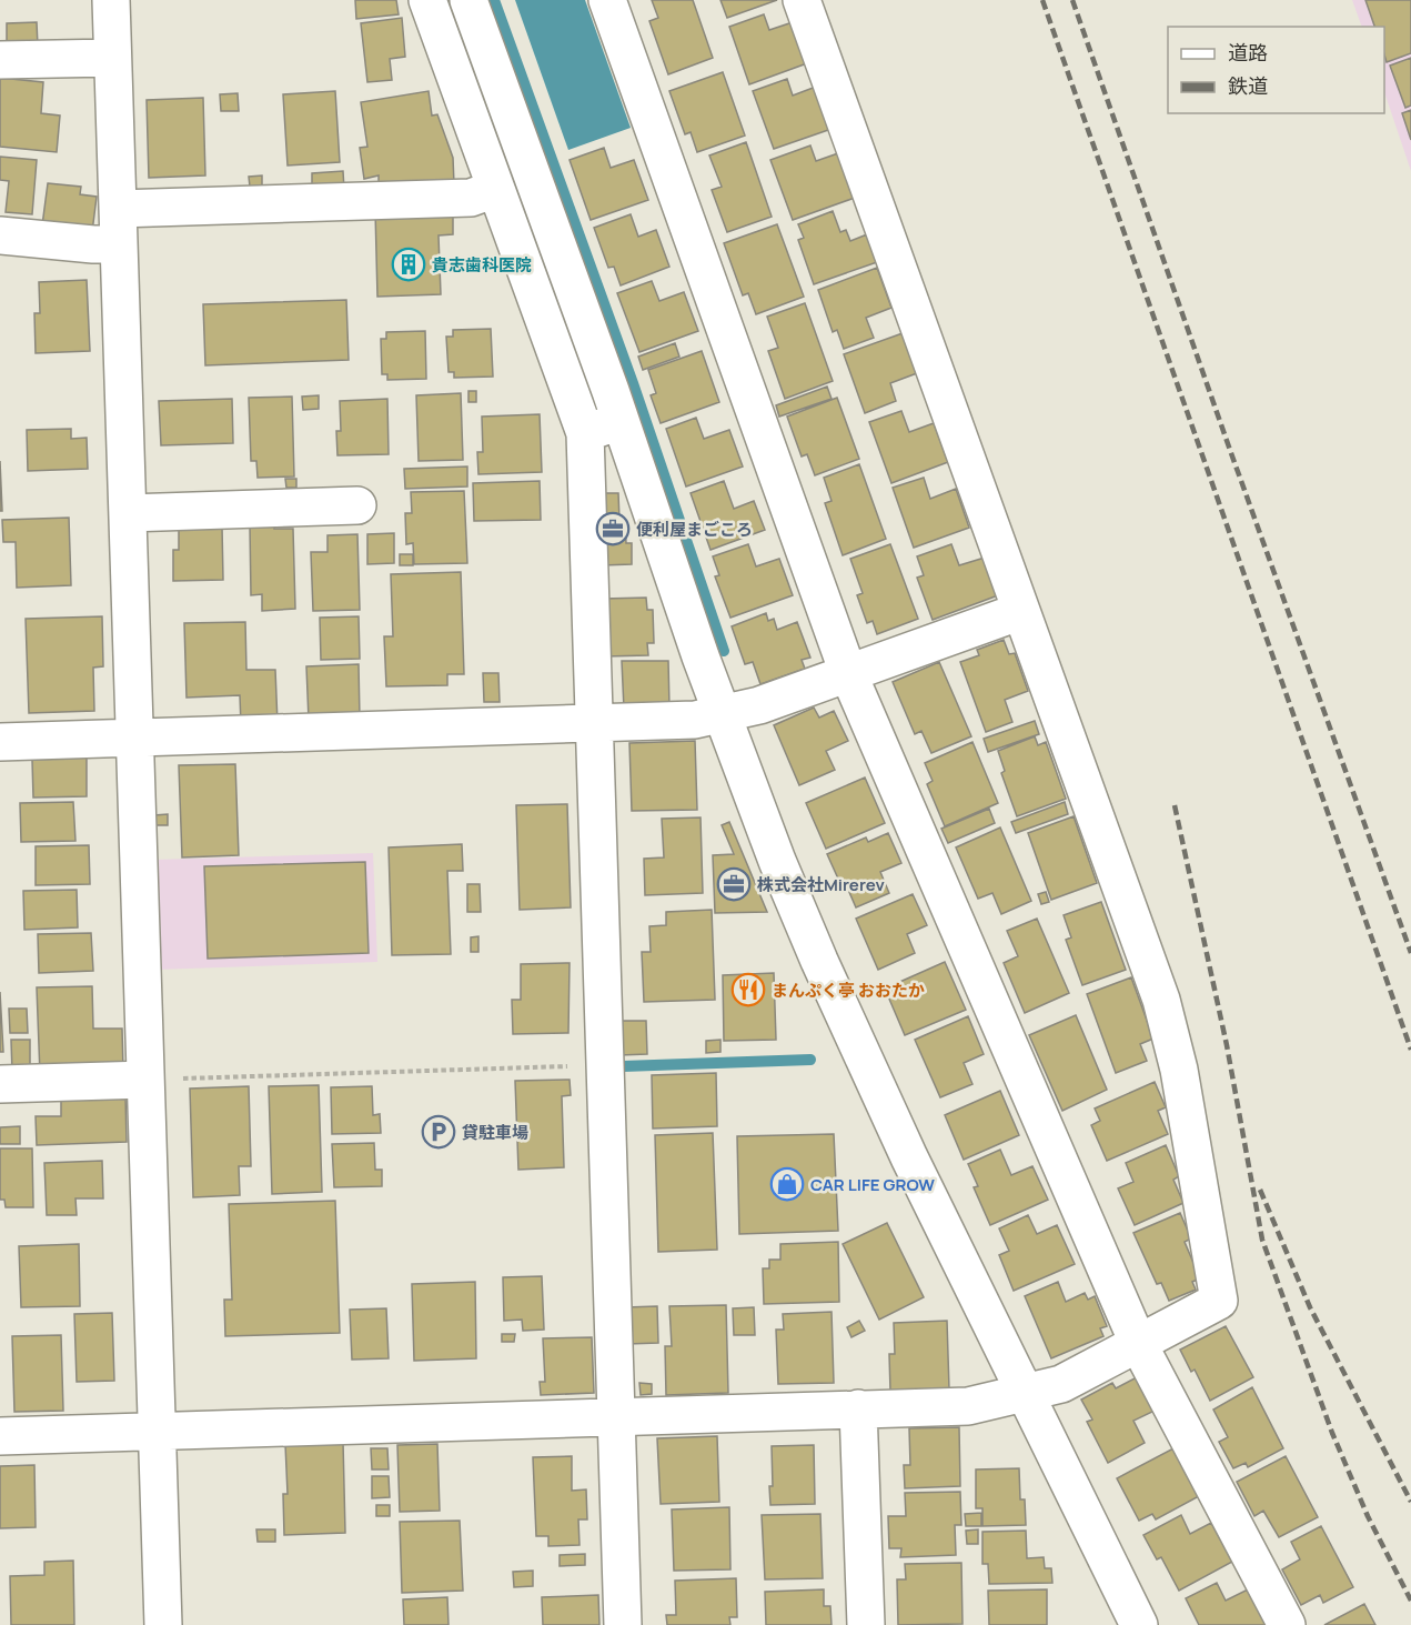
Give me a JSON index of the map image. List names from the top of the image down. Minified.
{"places":{"building":["貴志歯科医院"],"office":["便利屋まごころ","株式会社Mirerev"],"restaurant":["まんぷく亭 おおたか"],"parking":["貸駐車場"],"shop":["CAR LIFE GROW"]},"legend":["道路","鉄道"]}
